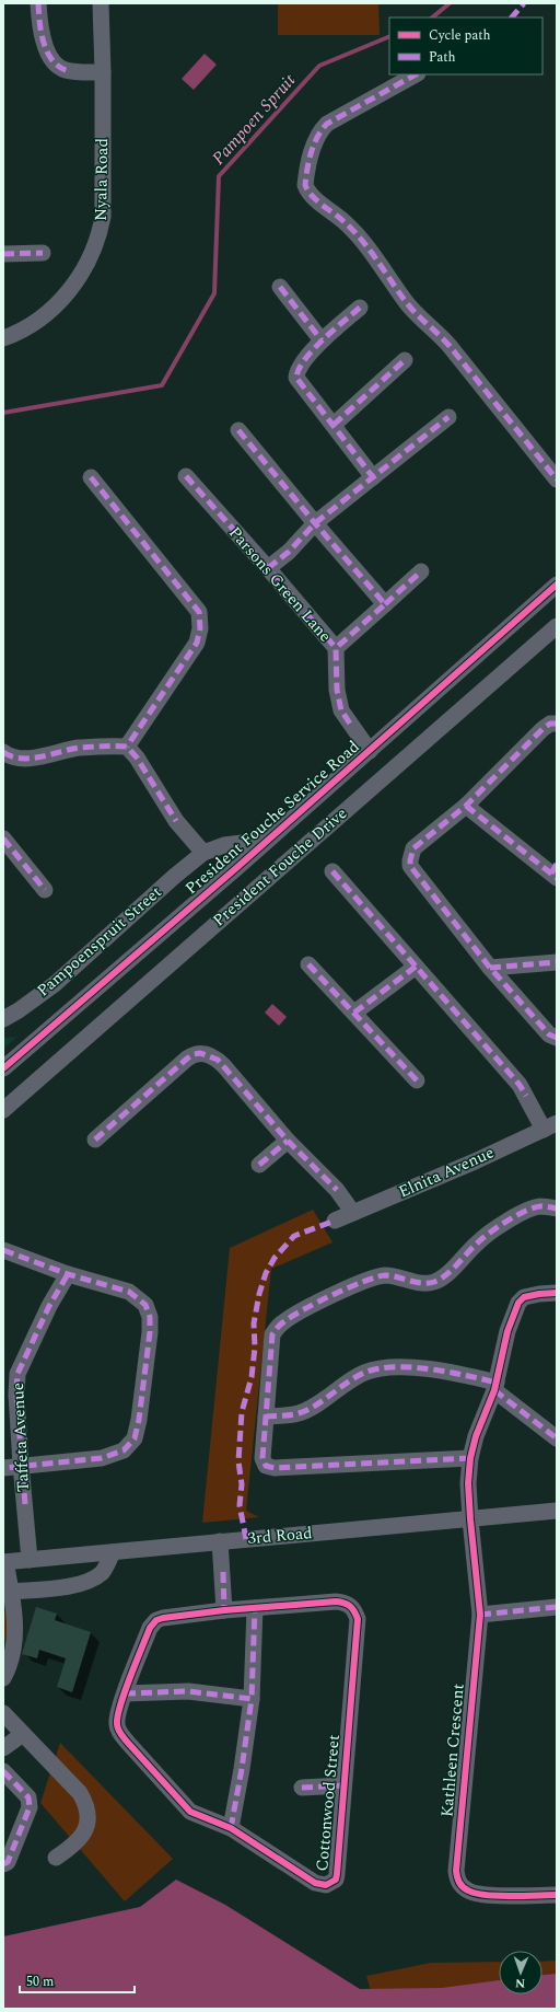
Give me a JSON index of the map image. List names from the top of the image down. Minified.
{"streets":{"street":["Nyala Road","Parsons Green Lane","President Fouche Service Road","President Fouche Drive","Pampoenspruit Street","Elnita Avenue","Taffeta Avenue","3rd Road","Kathleen Crescent","Cottonwood Street"]},"crossings":[["Parsons Green Lane","President Fouche Service Road"],["President Fouche Service Road","Pampoenspruit Street"],["Taffeta Avenue","3rd Road"],["3rd Road","Kathleen Crescent"]],"water":["Pampoen Spruit"],"legend":["Cycle path","Path"],"scale_bar":"50 m","north":"bottom"}
